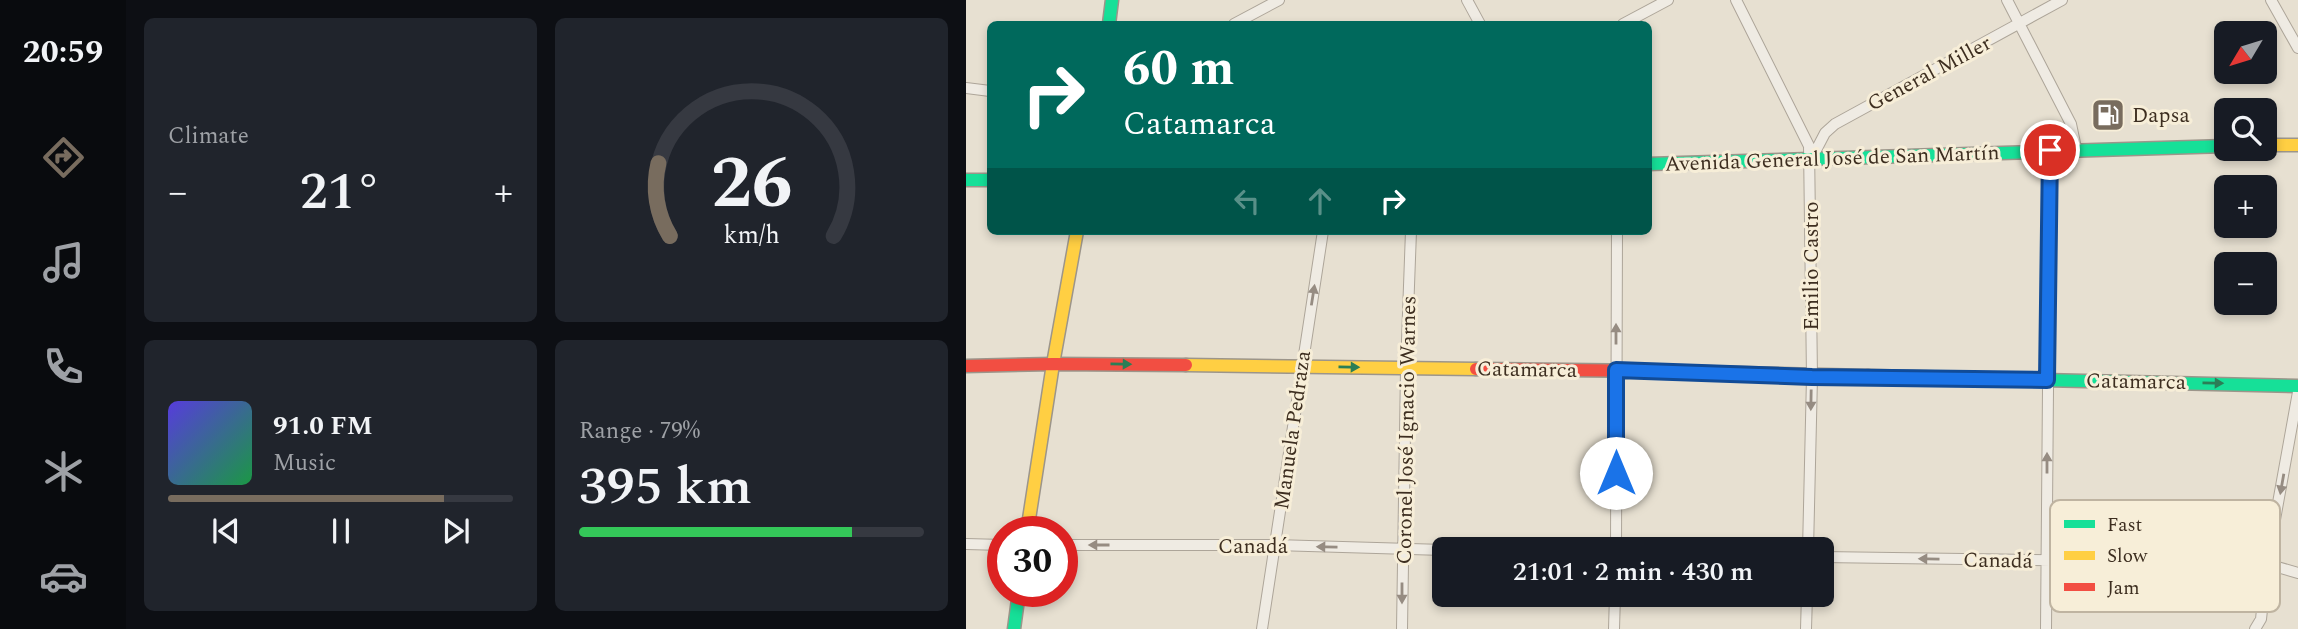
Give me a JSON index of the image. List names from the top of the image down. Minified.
{"streets":{"street":["General Miller","Avenida General José de San Martín","Emilio Castro","Catamarca","Manuela Pedraza","Coronel José Ignacio Warnes","Canadá"]},"crossings":[["General Miller","Avenida General José de San Martín"],["General Miller","Emilio Castro"],["Avenida General José de San Martín","Emilio Castro"],["Emilio Castro","Catamarca"],["Catamarca","Manuela Pedraza"],["Catamarca","Coronel José Ignacio Warnes"],["Manuela Pedraza","Canadá"],["Coronel José Ignacio Warnes","Canadá"]],"one_way":["Catamarca","Canadá"],"places":{"fuel station":["Dapsa"]},"legend":["Fast","Slow","Jam"],"north":"bottom left","page":{"tabs":"20:59","tile":["Climate",["Range · 79%","395 km"]],"map_buttons":["+","−"],"turn":["60 m","Catamarca"],"heat":["−","21°","+"],"song":["91.0 FM","Music"],"limit":"30","trip":"21:01 · 2 min · 430 m","gauge":["26","km/h"]}}
